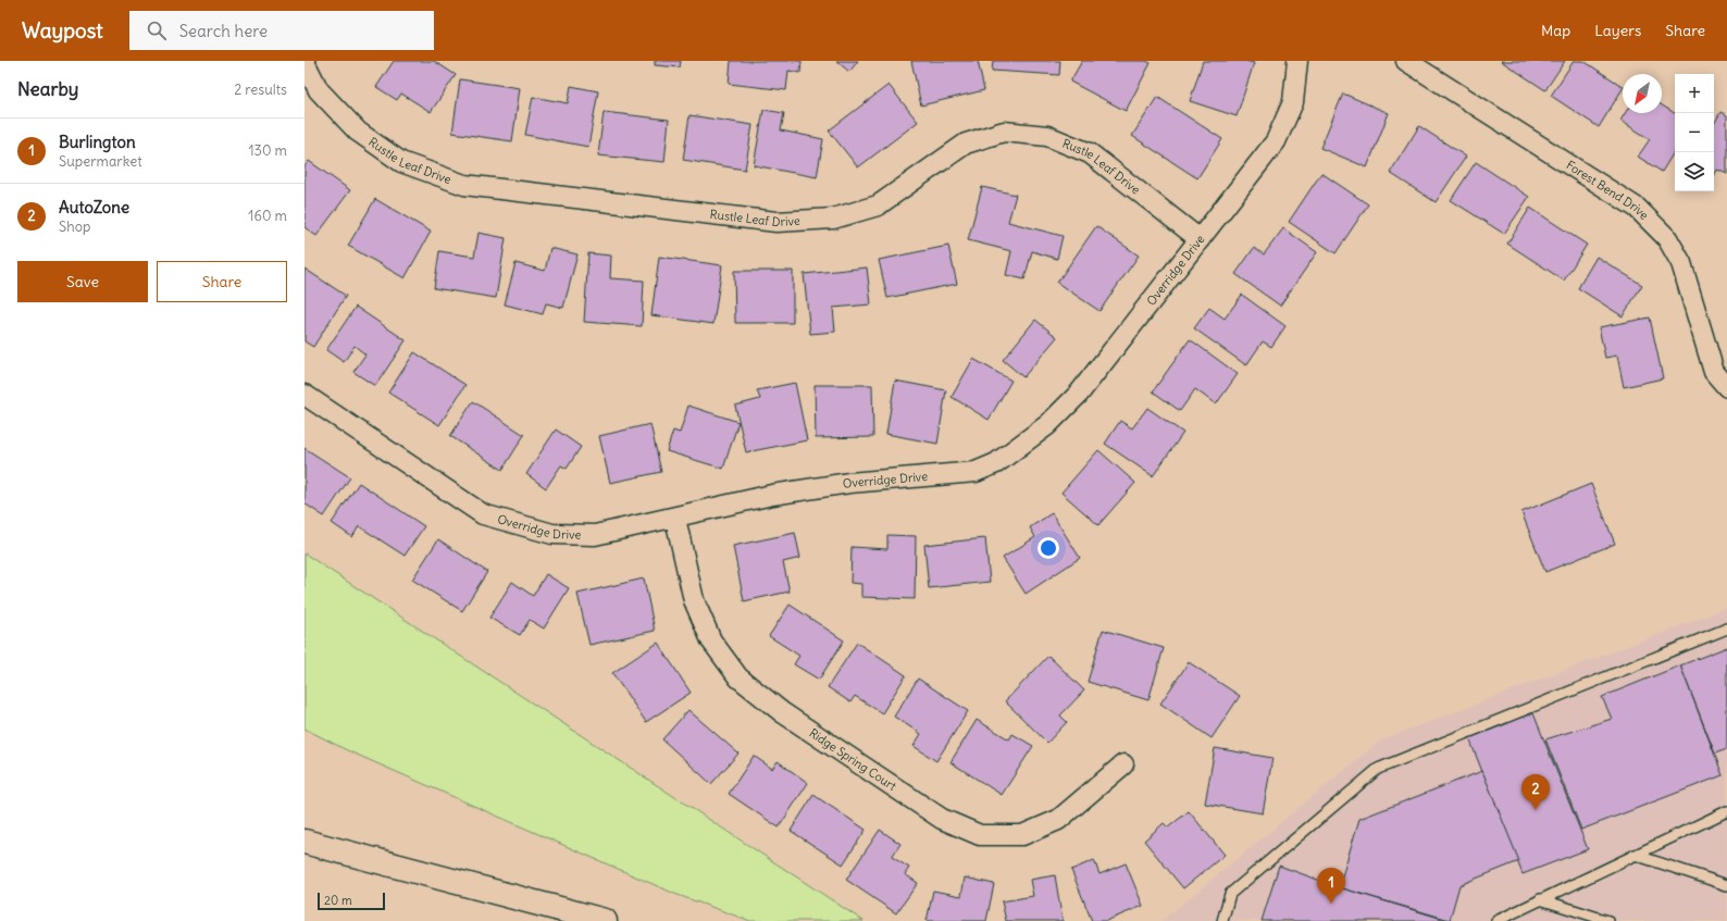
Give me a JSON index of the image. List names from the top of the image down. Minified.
{"streets":{"street":["Rustle Leaf Drive","Forest Bend Drive","Overridge Drive","Ridge Spring Court"]},"crossings":[["Rustle Leaf Drive","Overridge Drive"],["Overridge Drive","Ridge Spring Court"]],"scale_bar":"20 m","north":"bottom left","page":{"header":"Waypost","search":"Search here","nav":["Map","Layers","Share"],"heading":["Nearby","2 results"],"map_buttons":["+","−"],"list":[{"mark":"1","name":"Burlington","note":"Supermarket","value":"130 m"},{"mark":"2","name":"AutoZone","note":"Shop","value":"160 m"}],"buttons":["Save","Share"],"pins":["2","1"],"scale":"20 m"}}
